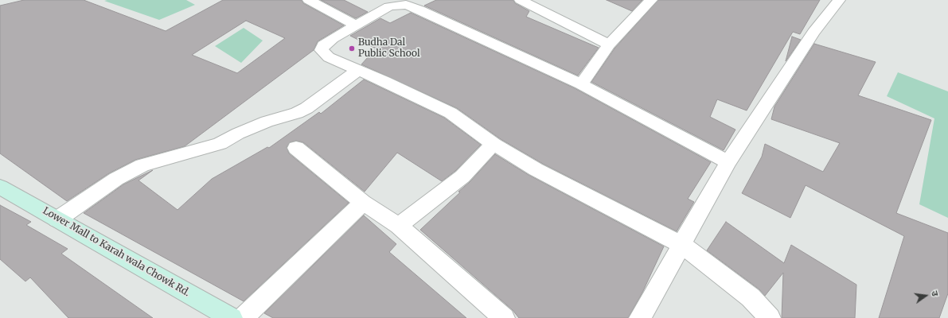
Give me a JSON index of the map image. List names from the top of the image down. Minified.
{"streets":{"main road":["Lower Mall to Karah wala Chowk Rd."]},"places":["Budha Dal Public School"],"north":"right"}
